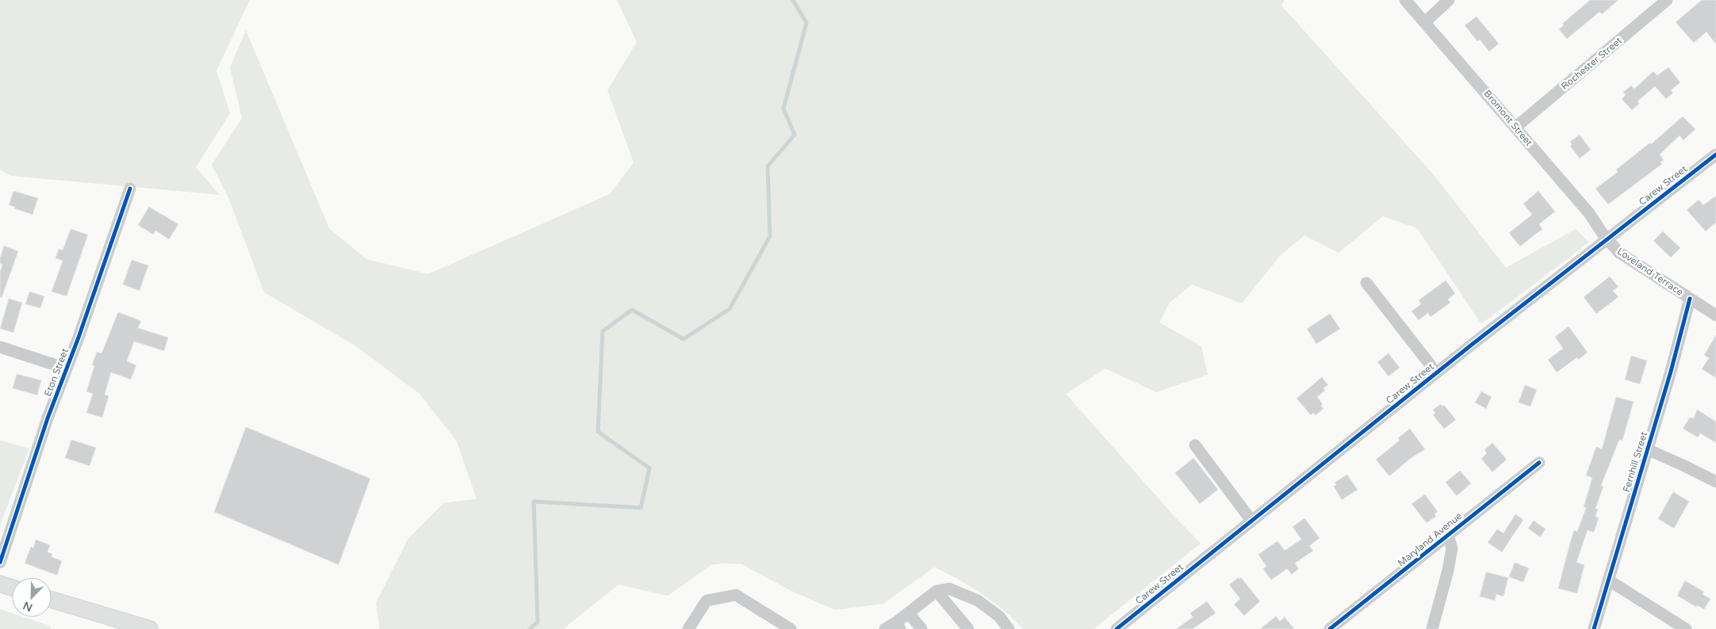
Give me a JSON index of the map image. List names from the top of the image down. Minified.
{"streets":{"street":["Rochester Street","Bromont Street","Carew Street","Loveland Terrace","Eton Street","Fernhill Street","Maryland Avenue"]},"crossings":[["Rochester Street","Bromont Street"],["Bromont Street","Carew Street"],["Bromont Street","Loveland Terrace"],["Carew Street","Loveland Terrace"],["Loveland Terrace","Fernhill Street"]],"north":"bottom left"}
